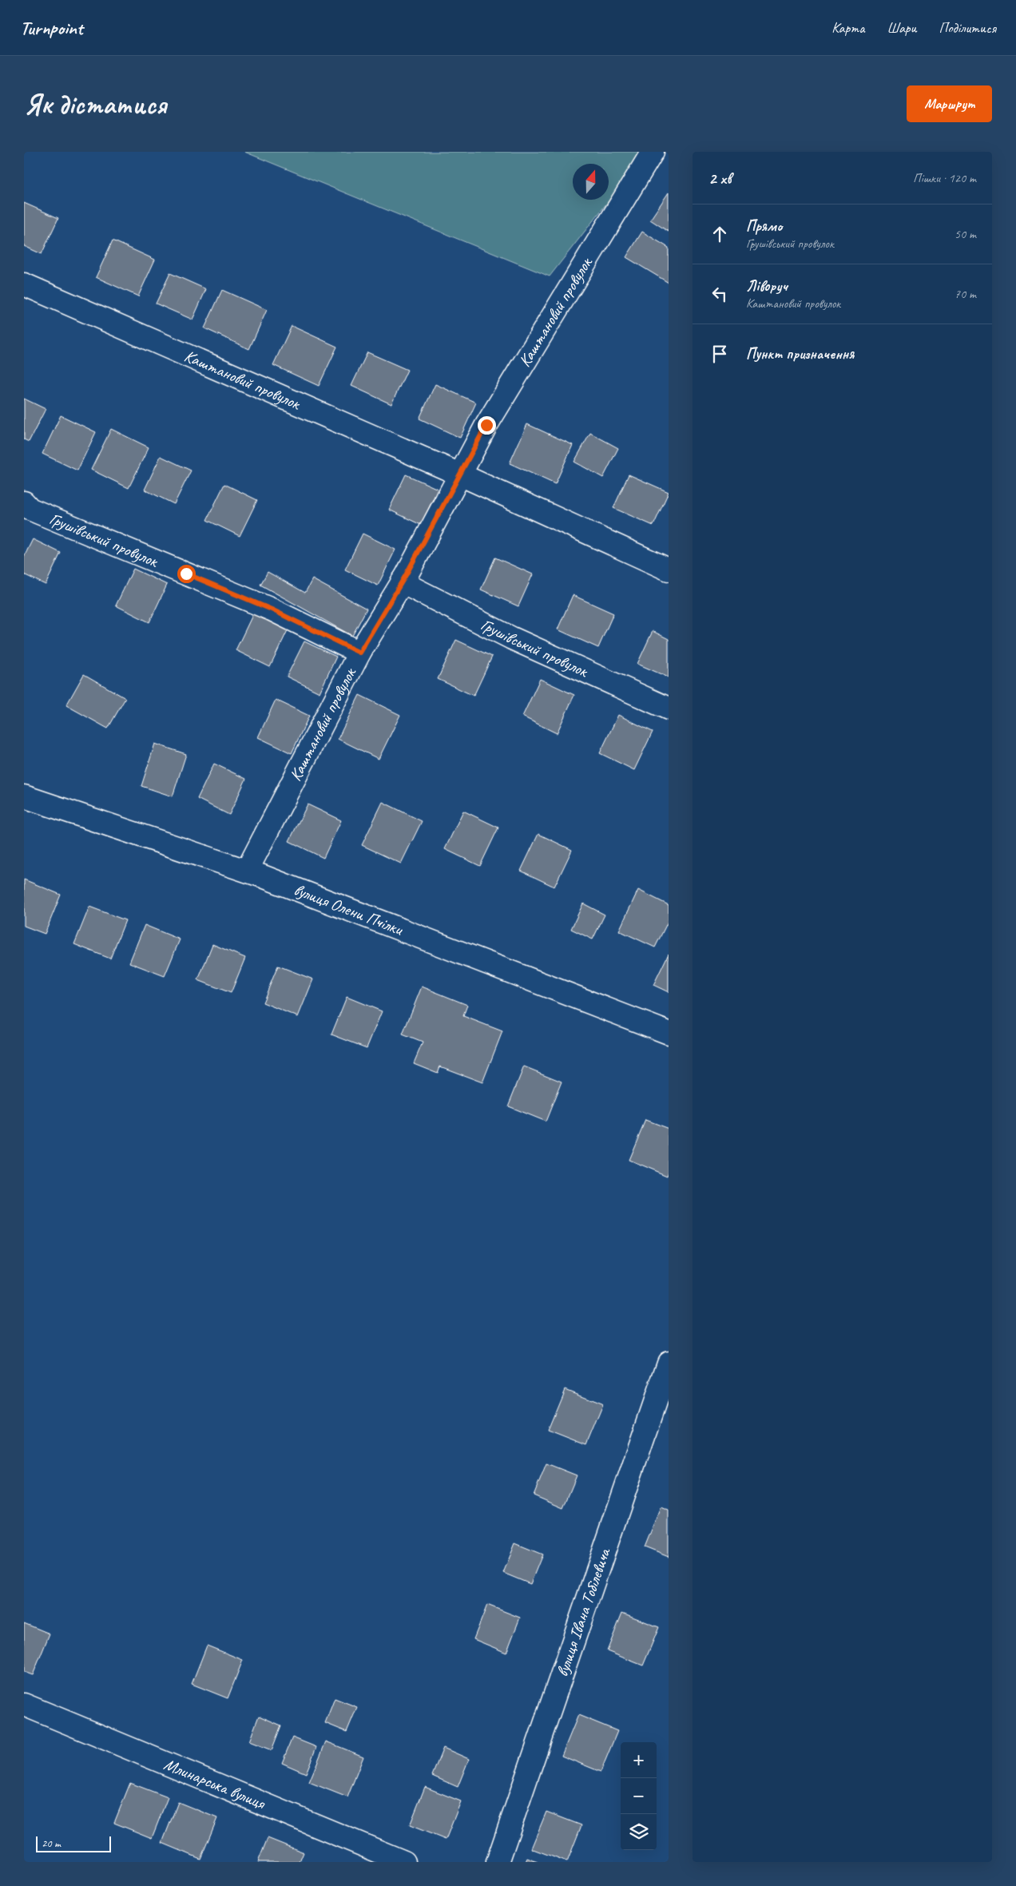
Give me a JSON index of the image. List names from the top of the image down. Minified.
{"streets":{"street":["Каштановий провулок","Грушівський провулок","вулиця Олени Пчілки","вулиця Івана Тобілевича","Млинарська вулиця"]},"crossings":[["Каштановий провулок","Грушівський провулок"],["Каштановий провулок","вулиця Олени Пчілки"]],"scale_bar":"20 m","north":"top","page":{"header":"Turnpoint","nav":["Карта","Шари","Поділитися"],"buttons":"Маршрут","title":"Як дістатися","heading":["2 хв","Пішки · 120 m"],"list":[["Прямо","Грушівський провулок","50 m"],["Ліворуч","Каштановий провулок","70 m"],"Пункт призначення"],"map_buttons":["+","−"],"scale":"20 m"}}
